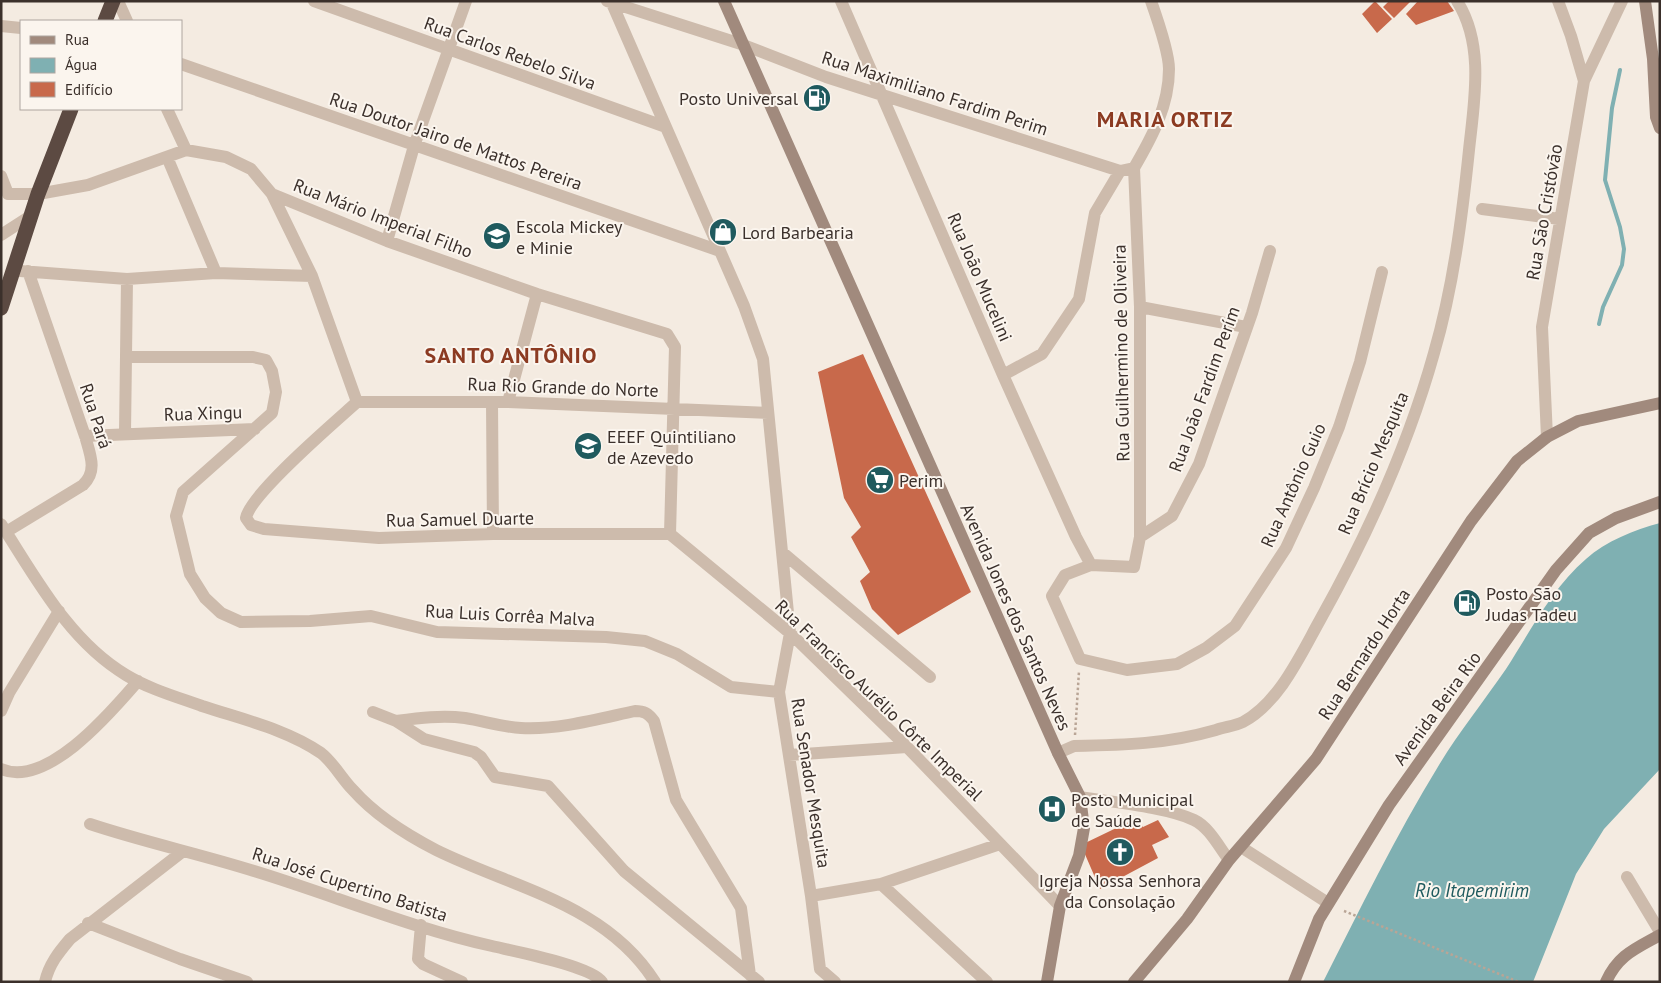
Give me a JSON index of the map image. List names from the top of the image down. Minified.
{"streets":{"main road":["Avenida Jones dos Santos Neves","Rua Bernardo Horta","Avenida Beira Rio"],"street":["Rua Carlos Rebelo Silva","Rua Maximiliano Fardim Perim","Rua Doutor Jairo de Mattos Pereira","Rua São Cristóvão","Rua Mário Imperial Filho","Rua João Mucelini","Rua Guilhermino de Oliveira","Rua Rio Grande do Norte","Rua João Fardim Perím","Rua Xingu","Rua Pará","Rua Brício Mesquita","Rua Antônio Guio","Rua Samuel Duarte","Rua Luis Corrêa Malva","Rua Francisco Aurélio Côrte Imperial","Rua Senador Mesquita","Rua José Cupertino Batista"]},"crossings":[["Rua Carlos Rebelo Silva","Rua Senador Mesquita"],["Rua Maximiliano Fardim Perim","Rua João Mucelini"],["Rua Maximiliano Fardim Perim","Avenida Jones dos Santos Neves"],["Rua Maximiliano Fardim Perim","Rua Senador Mesquita"],["Rua Doutor Jairo de Mattos Pereira","Rua Senador Mesquita"],["Rua São Cristóvão","Rua Bernardo Horta"],["Rua Mário Imperial Filho","Rua Rio Grande do Norte"],["Rua Guilhermino de Oliveira","Rua João Fardim Perím"],["Rua Rio Grande do Norte","Rua Samuel Duarte"],["Rua Rio Grande do Norte","Rua Senador Mesquita"],["Rua Xingu","Rua Pará"],["Rua Xingu","Rua Luis Corrêa Malva"],["Rua Brício Mesquita","Avenida Jones dos Santos Neves"],["Rua Samuel Duarte","Rua Francisco Aurélio Côrte Imperial"],["Rua Luis Corrêa Malva","Rua Senador Mesquita"],["Avenida Jones dos Santos Neves","Rua Francisco Aurélio Côrte Imperial"],["Rua Francisco Aurélio Côrte Imperial","Rua Senador Mesquita"]],"districts":["MARIA ORTIZ","SANTO ANTÔNIO"],"water":["Rio Itapemirim"],"places":{"fuel station":["Posto Universal","Posto São Judas Tadeu"],"shop":["Lord Barbearia"],"school or university":["Escola Mickey e Minie","EEEF Quintiliano de Azevedo"],"supermarket":["Perim"],"hospital":["Posto Municipal de Saúde"],"church":["Igreja Nossa Senhora da Consolação"]},"legend":["Rua","Água","Edifício"]}
